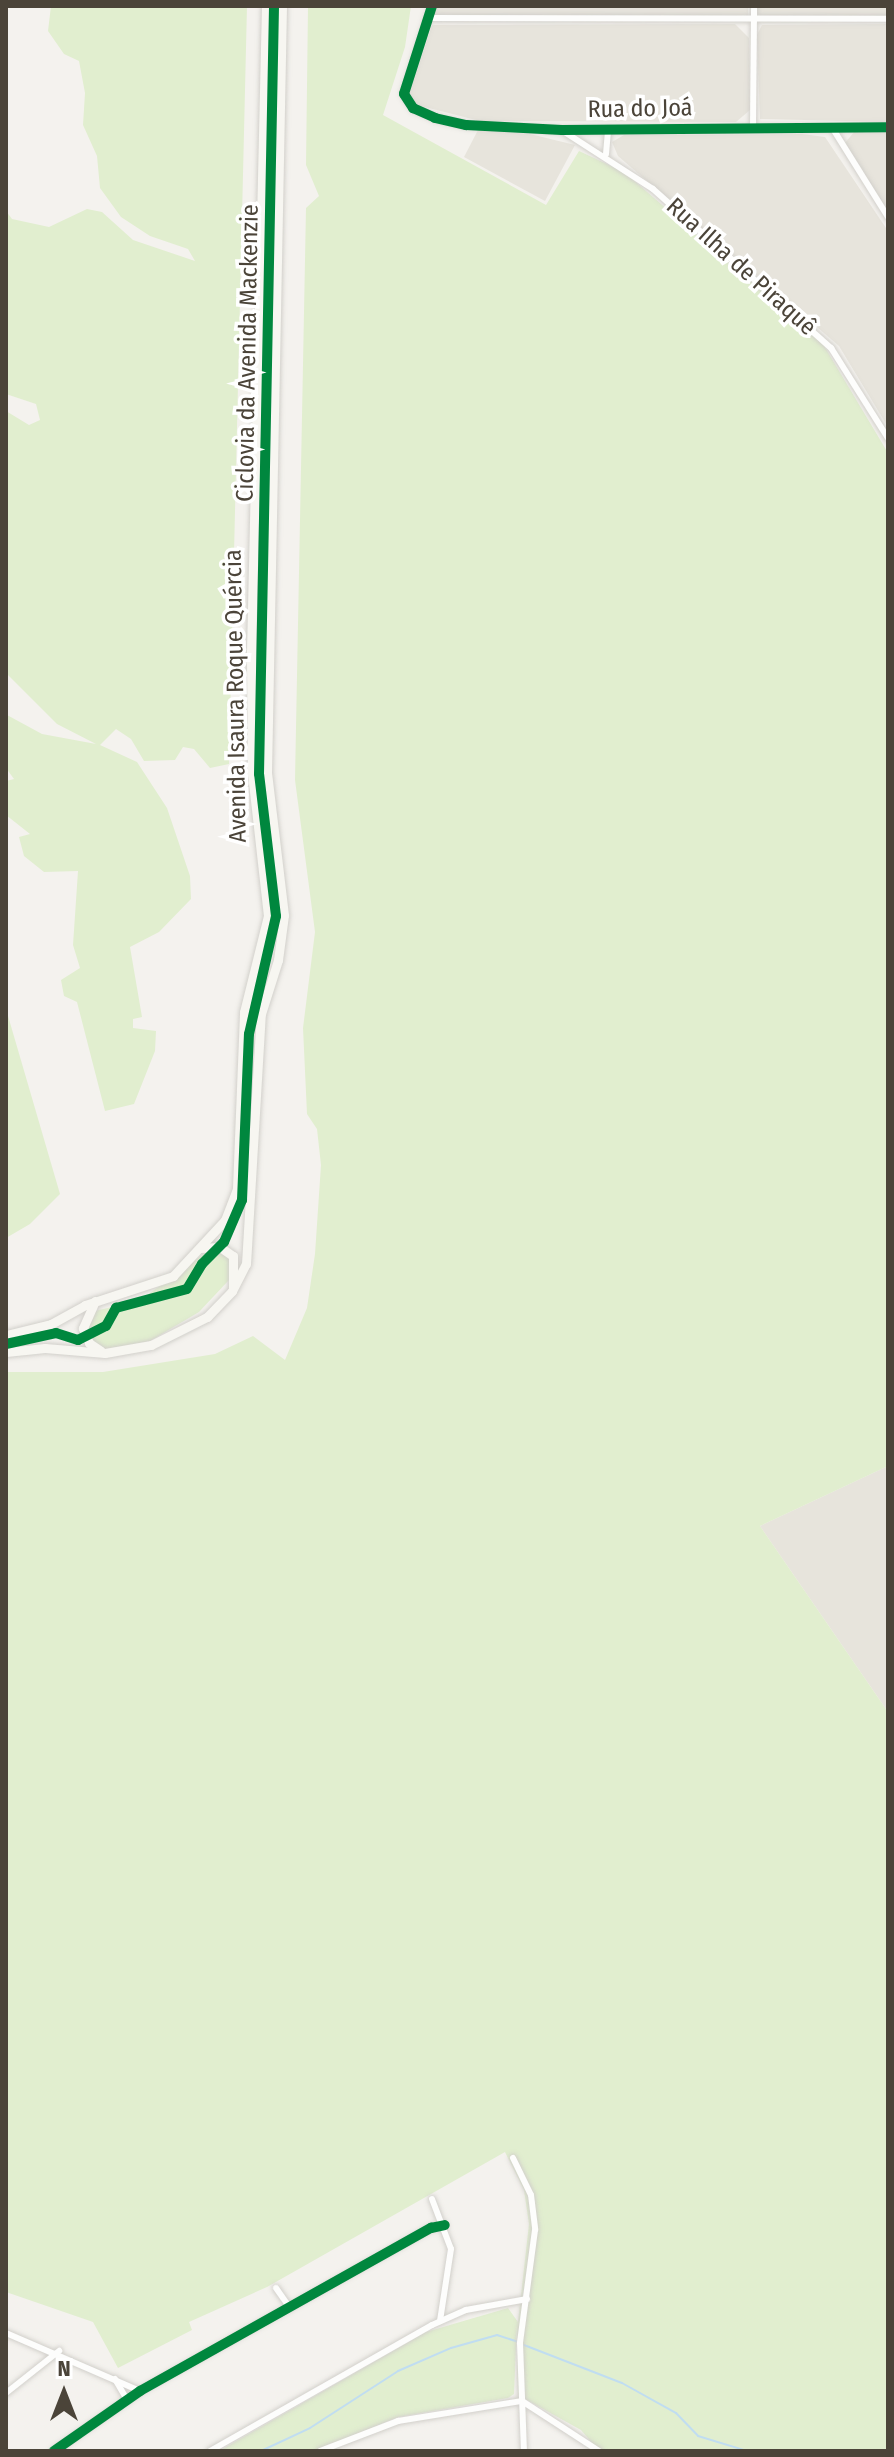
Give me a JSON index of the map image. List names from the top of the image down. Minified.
{"streets":{"main road":["Avenida Isaura Roque Quércia"],"street":["Rua do Joá","Rua Ilha de Piraquê"],"cycle path":["Ciclovia da Avenida Mackenzie"]},"crossings":[["Rua do Joá","Rua Ilha de Piraquê"]],"north":"top"}
